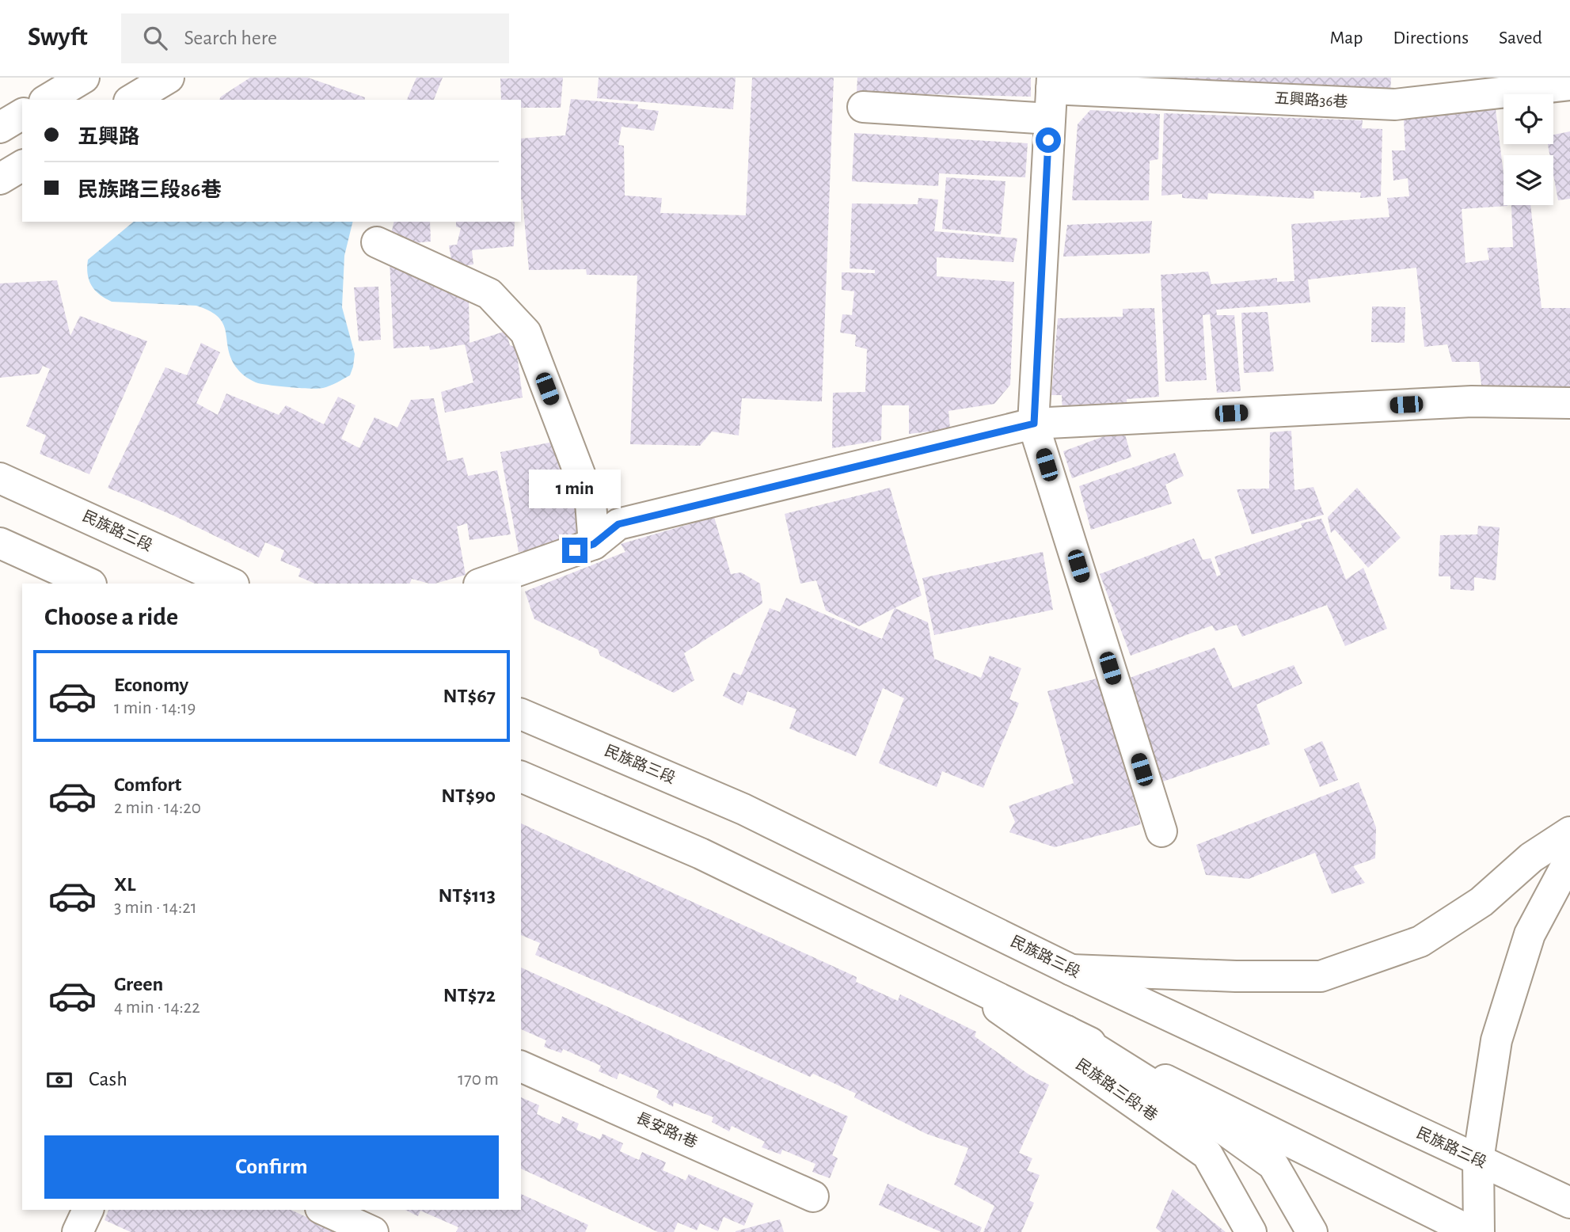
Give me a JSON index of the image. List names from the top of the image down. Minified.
{"streets":{"main road":["五興路36巷","民族路三段","民族路三段1巷","長安路1巷"]},"page":{"header":"Swyft","search":"Search here","nav":["Map","Directions","Saved"],"banner":["五興路","民族路三段86巷"],"bubble":"1 min","heading":"Choose a ride","list":[{"name":"Economy","note":"1 min · 14:19","value":"NT$67"},{"name":"Comfort","note":"2 min · 14:20","value":"NT$90"},{"name":"XL","note":"3 min · 14:21","value":"NT$113"},{"name":"Green","note":"4 min · 14:22","value":"NT$72"}],"pay":["Cash","170 m"],"buttons":"Confirm"}}
